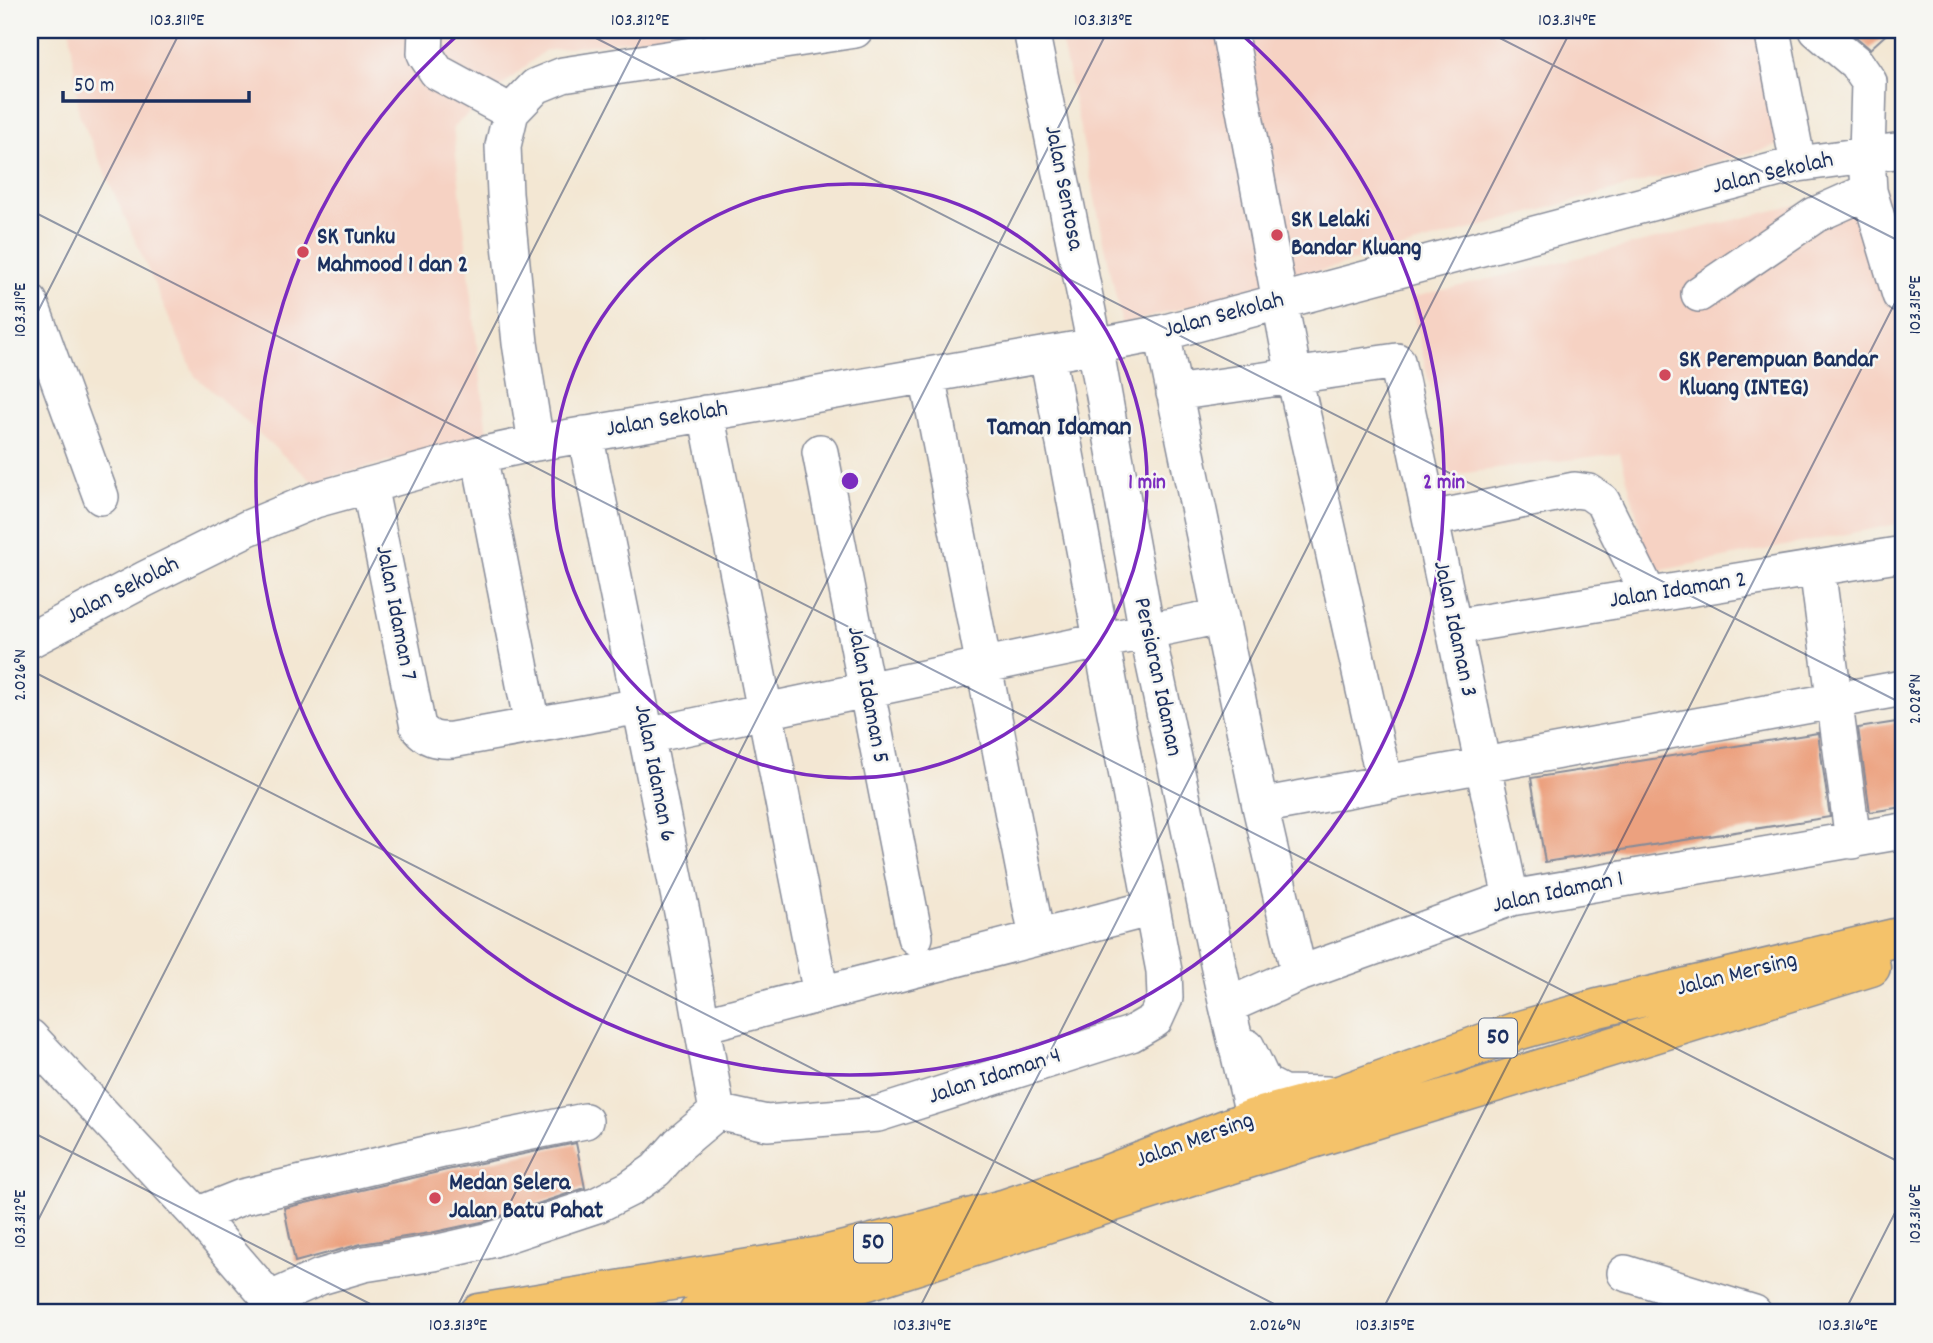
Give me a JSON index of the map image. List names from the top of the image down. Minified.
{"streets":{"highway":["Jalan Mersing","50"],"street":["Jalan Sekolah","Jalan Sentosa","Jalan Idaman 2","Jalan Idaman 7","Jalan Idaman 3","Persiaran Idaman","Jalan Idaman 5","Jalan Idaman 6","Jalan Idaman 1","Jalan Idaman 4"]},"crossings":[["Jalan Sekolah","Jalan Sentosa"],["Jalan Sekolah","Jalan Idaman 7"],["Jalan Sekolah","Persiaran Idaman"],["Jalan Sekolah","Jalan Idaman 6"],["Jalan Sekolah","Jalan Idaman 4"],["Jalan Sentosa","Persiaran Idaman"],["Jalan Idaman 2","Jalan Idaman 3"],["Jalan Idaman 3","Jalan Idaman 1"],["Persiaran Idaman","Jalan Idaman 1"],["Persiaran Idaman","Jalan Mersing"],["Jalan Idaman 6","Jalan Idaman 4"]],"districts":["Taman Idaman"],"places":["SK Lelaki Bandar Kluang","SK Tunku Mahmood 1 dan 2","SK Perempuan Bandar Kluang (INTEG)","Medan Selera Jalan Batu Pahat"],"scale_bar":"50 m","coordinates":["103.311°E","103.312°E","103.313°E","103.314°E","103.315°E","2.026°N","2.028°N","103.316°E"],"rings":["1 min","2 min"]}
